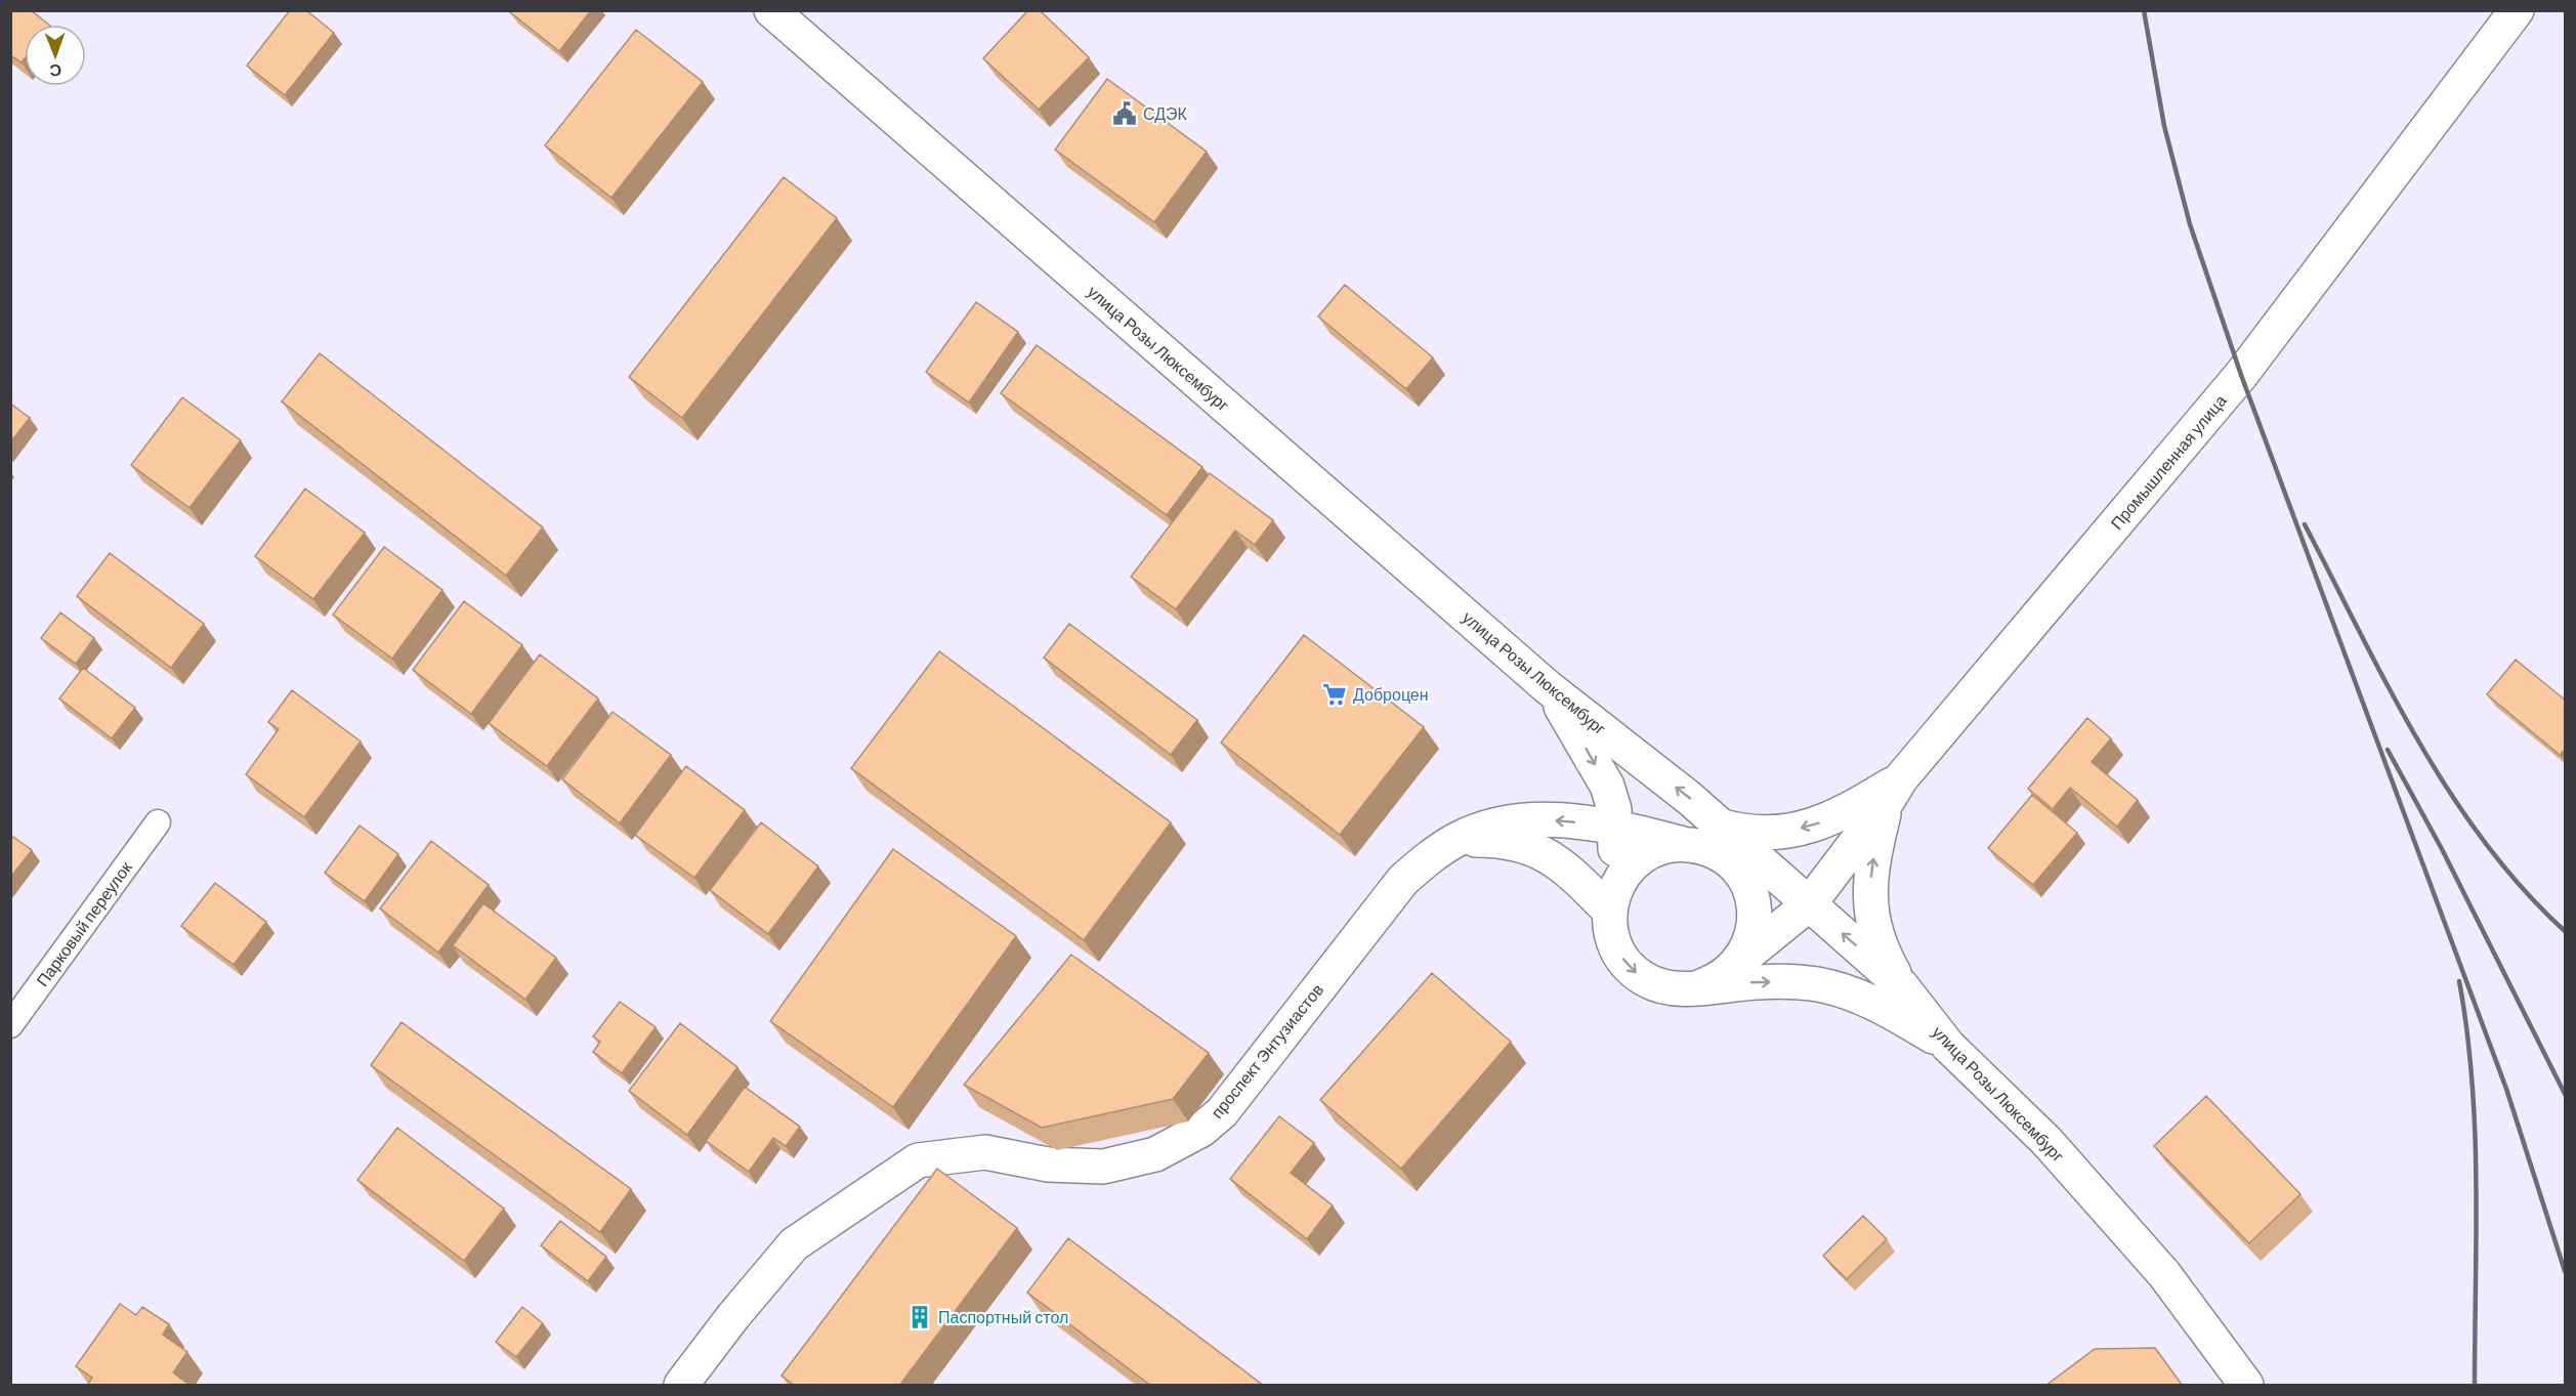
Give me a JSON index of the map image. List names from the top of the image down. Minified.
{"streets":{"main road":["улица Розы Люксембург","Промышленная улица","проспект Энтузиастов"],"street":["Парковый переулок"]},"crossings":[["улица Розы Люксембург","Промышленная улица"],["Промышленная улица","проспект Энтузиастов"]],"places":{"public building":["СДЭК"],"supermarket":["Доброцен"],"building":["Паспортный стол"]},"north":"bottom"}
